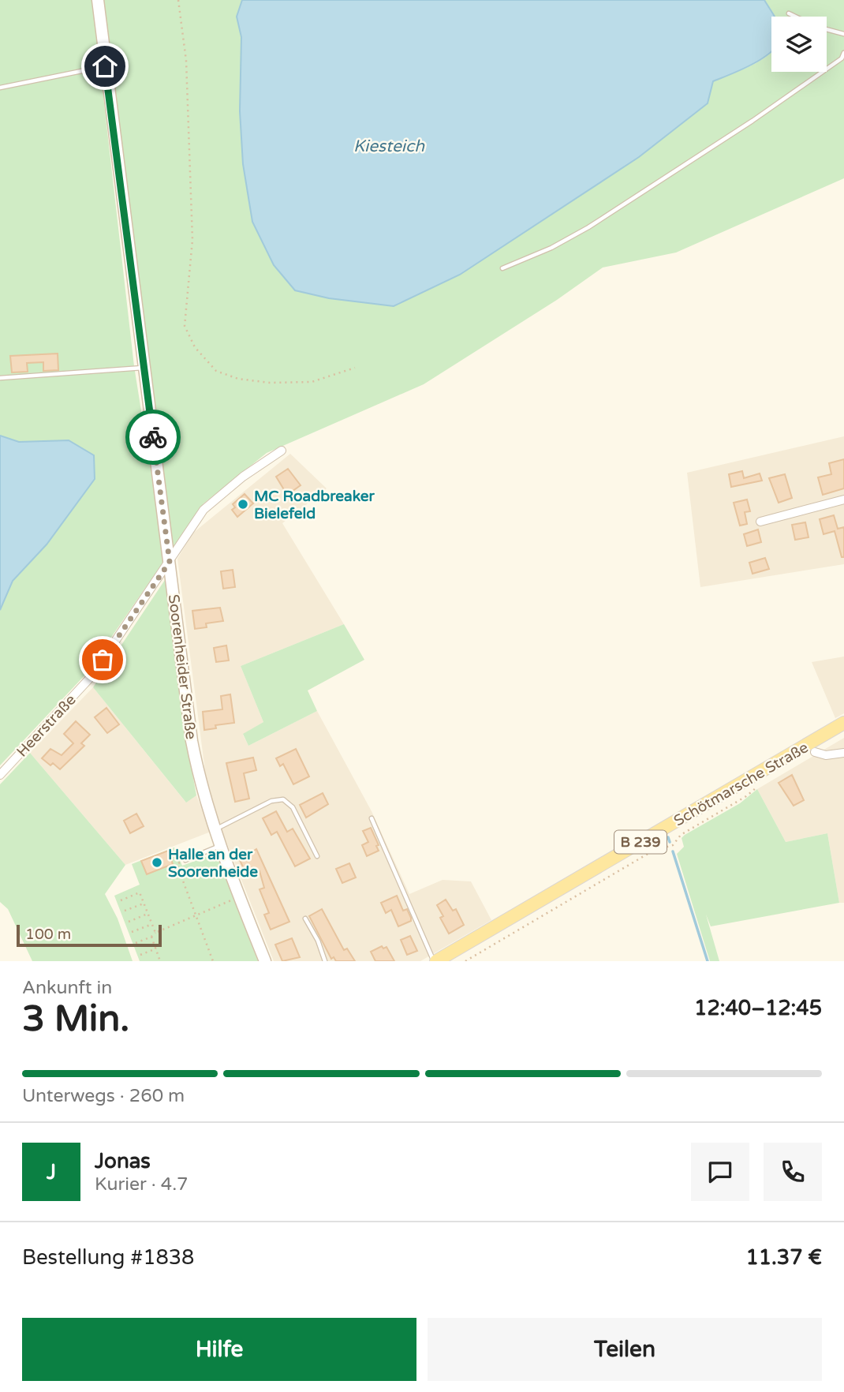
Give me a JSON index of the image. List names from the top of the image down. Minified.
{"streets":{"main road":["Soorenheider Straße","Schötmarsche Straße","B 239"],"street":["Heerstraße"]},"crossings":[["Soorenheider Straße","Heerstraße"]],"water":["Kiesteich"],"places":["MC Roadbreaker Bielefeld","Halle an der Soorenheide"],"scale_bar":"100 m","page":{"scale":"100 m","heading":["3 Min.","Ankunft in","12:40–12:45"],"panel":["Jonas","Kurier · 4.7","Bestellung #1838","11.37 €"],"bar":"Unterwegs · 260 m","round":"J","buttons":["Hilfe","Teilen"]}}
